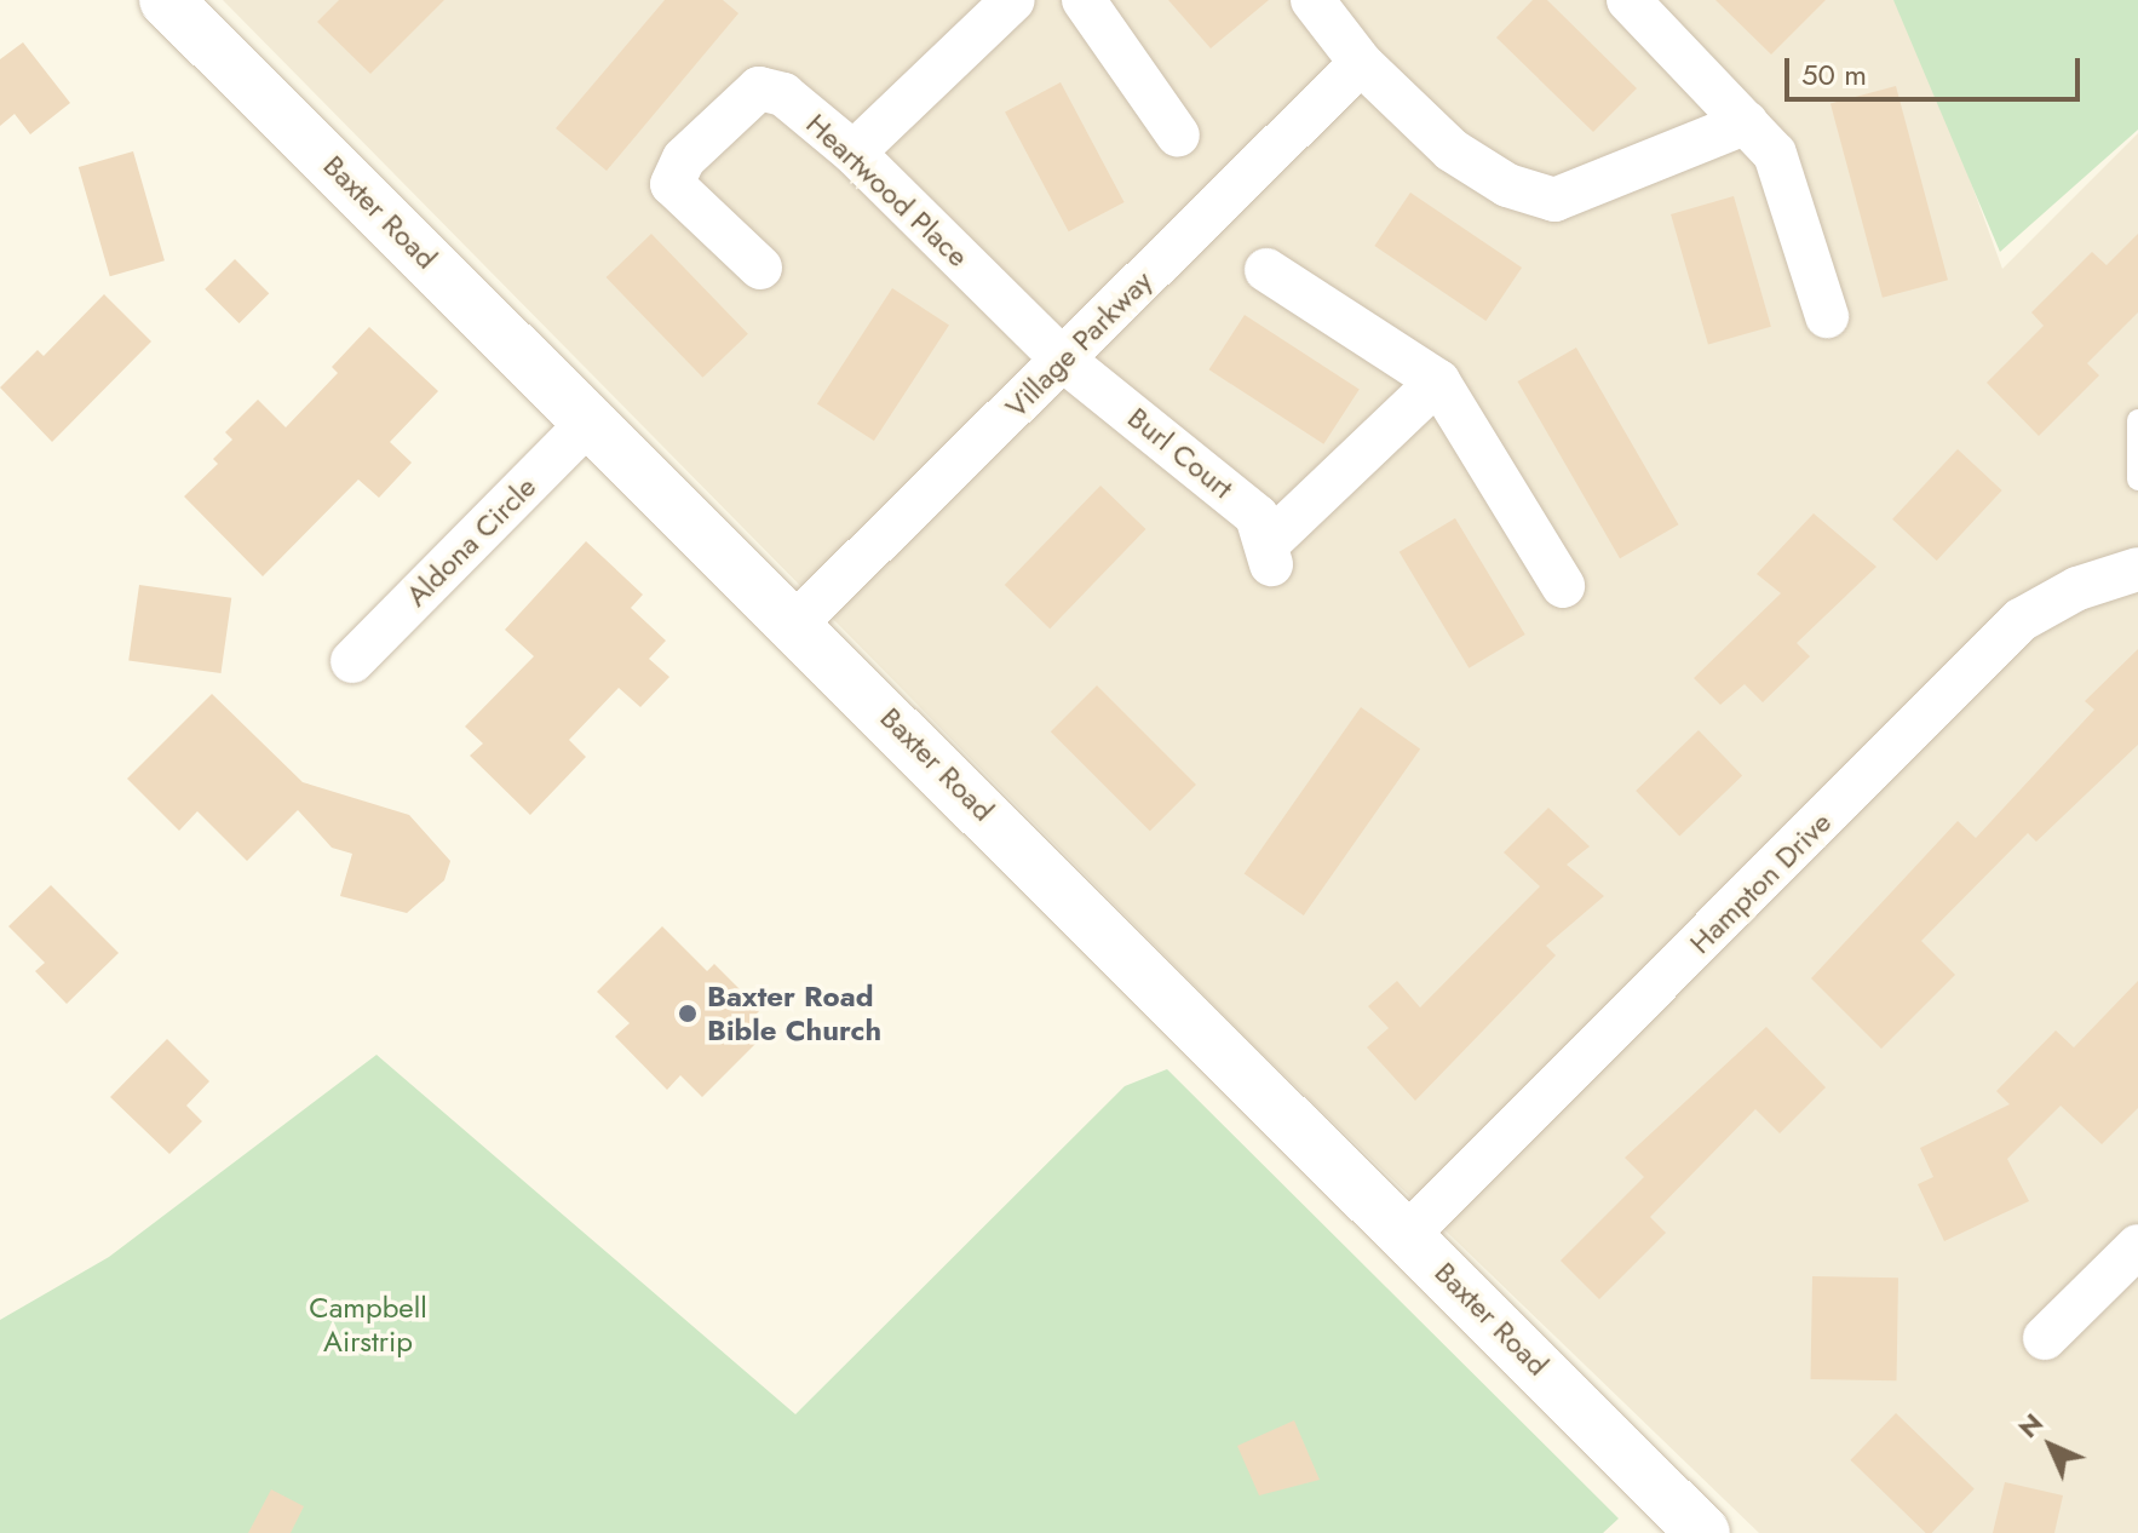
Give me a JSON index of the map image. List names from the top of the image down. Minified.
{"streets":{"street":["Heartwood Place","Baxter Road","Village Parkway","Burl Court","Aldona Circle","Hampton Drive"]},"crossings":[["Heartwood Place","Village Parkway"],["Heartwood Place","Burl Court"],["Baxter Road","Village Parkway"],["Baxter Road","Aldona Circle"],["Baxter Road","Hampton Drive"],["Village Parkway","Burl Court"]],"parks":["Campbell Airstrip"],"places":["Baxter Road Bible Church"],"scale_bar":"50 m","north":"top left"}
